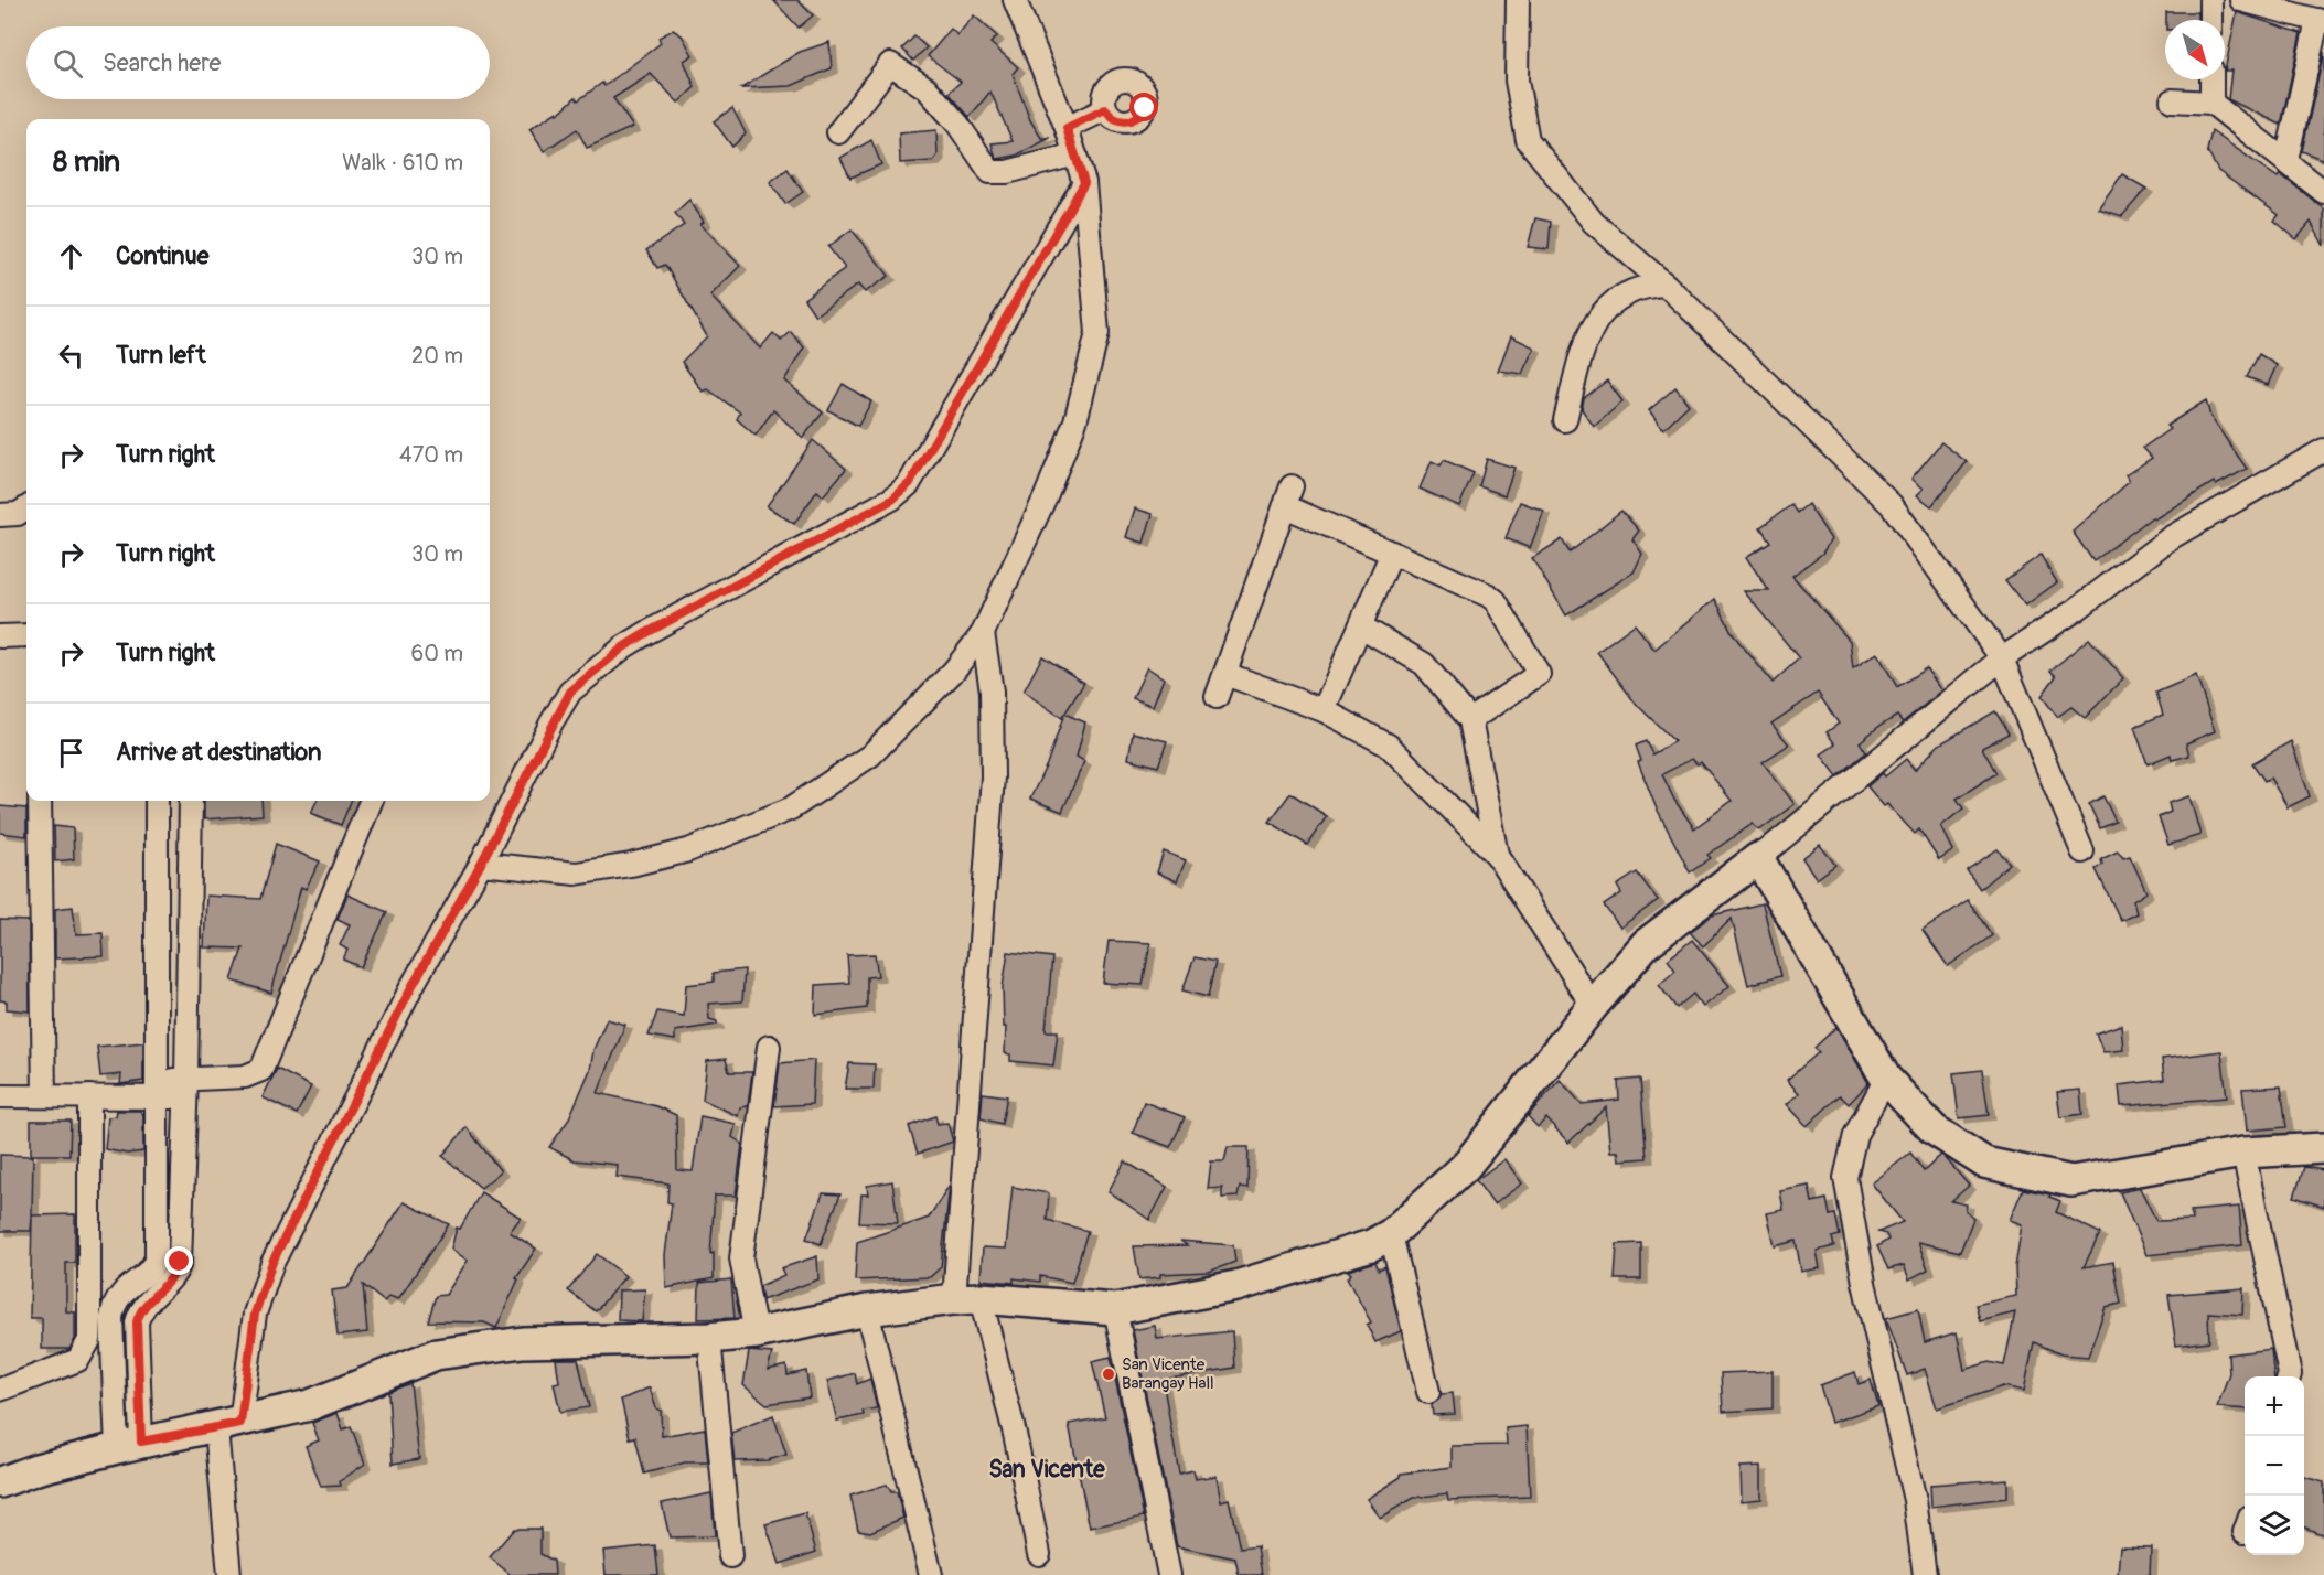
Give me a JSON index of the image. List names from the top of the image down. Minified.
{"districts":["San Vicente"],"places":["San Vicente Barangay Hall"],"north":"bottom right","page":{"search":"Search here","heading":["8 min","Walk · 610 m"],"list":[["Continue","30 m"],["Turn left","20 m"],["Turn right","470 m"],["Turn right","30 m"],["Turn right","60 m"],"Arrive at destination"],"map_buttons":["+","−"]}}
